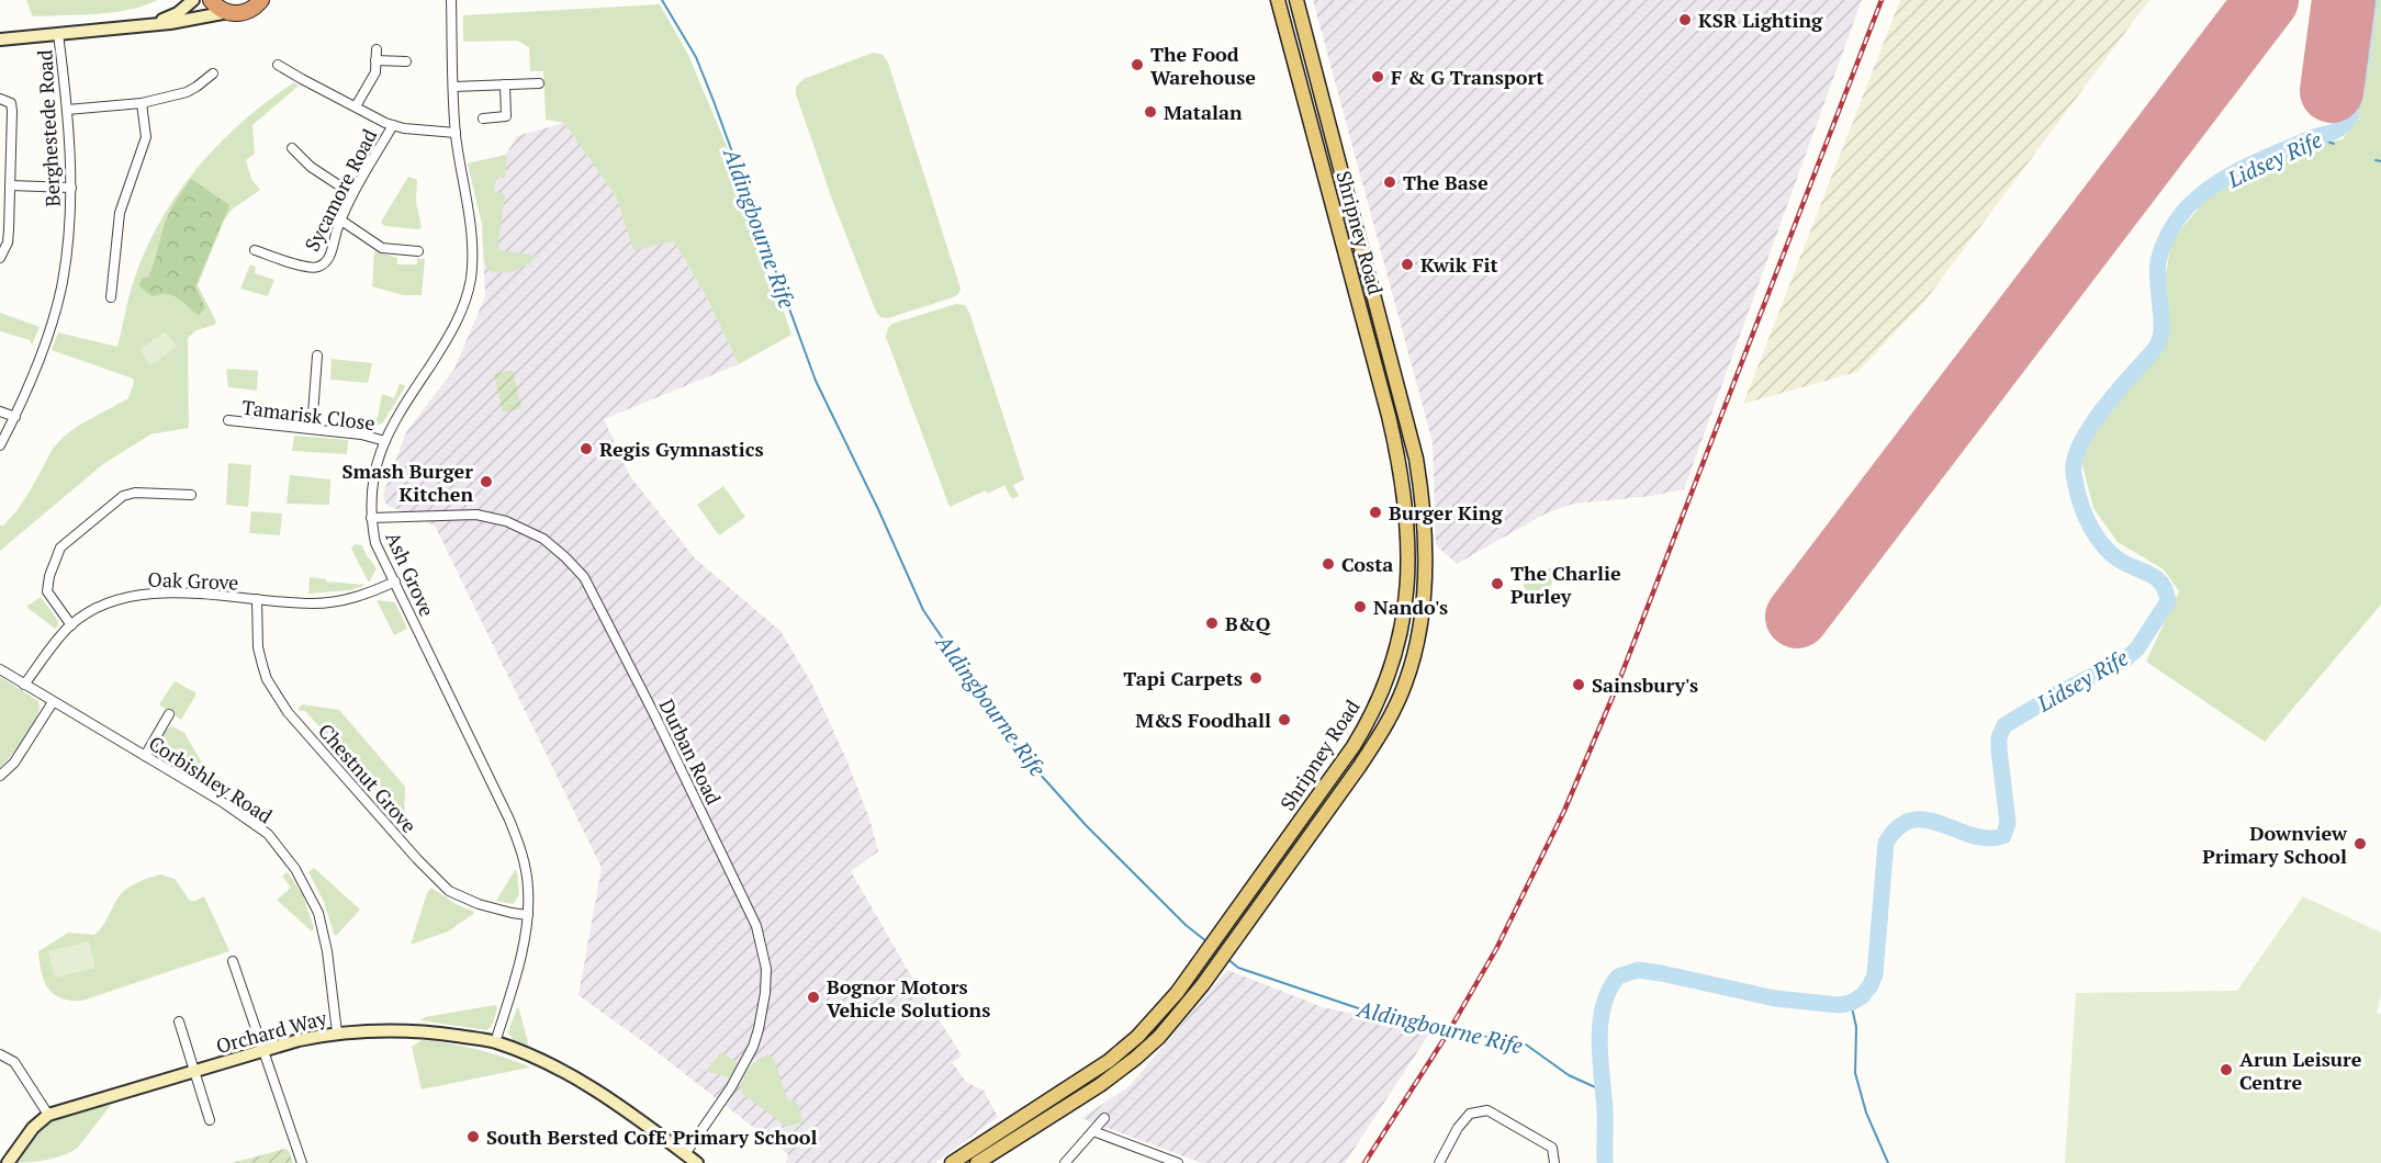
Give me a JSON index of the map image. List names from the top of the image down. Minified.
{"streets":{"main road":["Shripney Road"],"street":["Berghestede Road","Sycamore Road","Tamarisk Close","Ash Grove","Oak Grove","Durban Road","Chestnut Grove","Corbishley Road","Orchard Way"]},"crossings":[["Sycamore Road","Ash Grove"],["Tamarisk Close","Ash Grove"],["Ash Grove","Oak Grove"],["Ash Grove","Durban Road"],["Ash Grove","Chestnut Grove"],["Ash Grove","Orchard Way"],["Oak Grove","Chestnut Grove"],["Oak Grove","Corbishley Road"],["Durban Road","Orchard Way"],["Corbishley Road","Orchard Way"]],"water":["Lidsey Rife","Aldingbourne Rife"],"places":["KSR Lighting","The Food Warehouse","F & G Transport","Matalan","The Base","Kwik Fit","Regis Gymnastics","Smash Burger Kitchen","Burger King","Costa","The Charlie Purley","Nando's","B&Q","Tapi Carpets","Sainsbury's","M&S Foodhall","Downview Primary School","Bognor Motors Vehicle Solutions","Arun Leisure Centre","South Bersted CofE Primary School"]}
